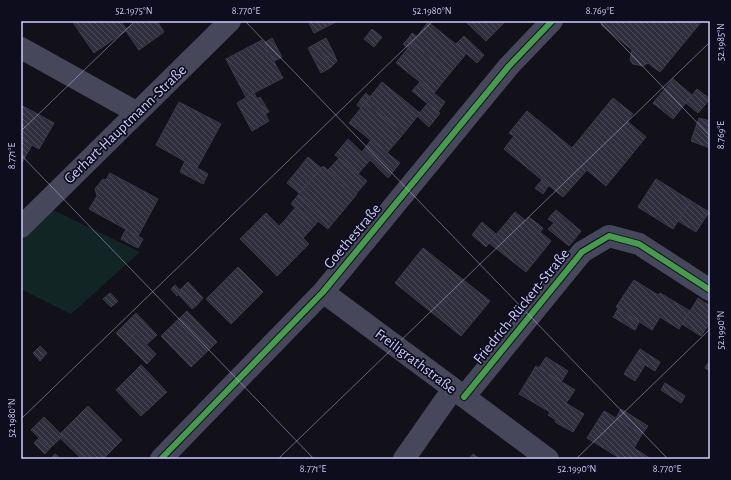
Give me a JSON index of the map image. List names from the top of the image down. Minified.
{"streets":{"street":["Gerhart-Hauptmann-Straße","Goethestraße","Friedrich-Rückert-Straße","Freiligrathstraße"]},"crossings":[["Goethestraße","Freiligrathstraße"],["Friedrich-Rückert-Straße","Freiligrathstraße"]],"coordinates":["52.1975°N","8.770°E","52.1980°N","8.769°E","52.1985°N","8.771°E","52.1990°N"]}
